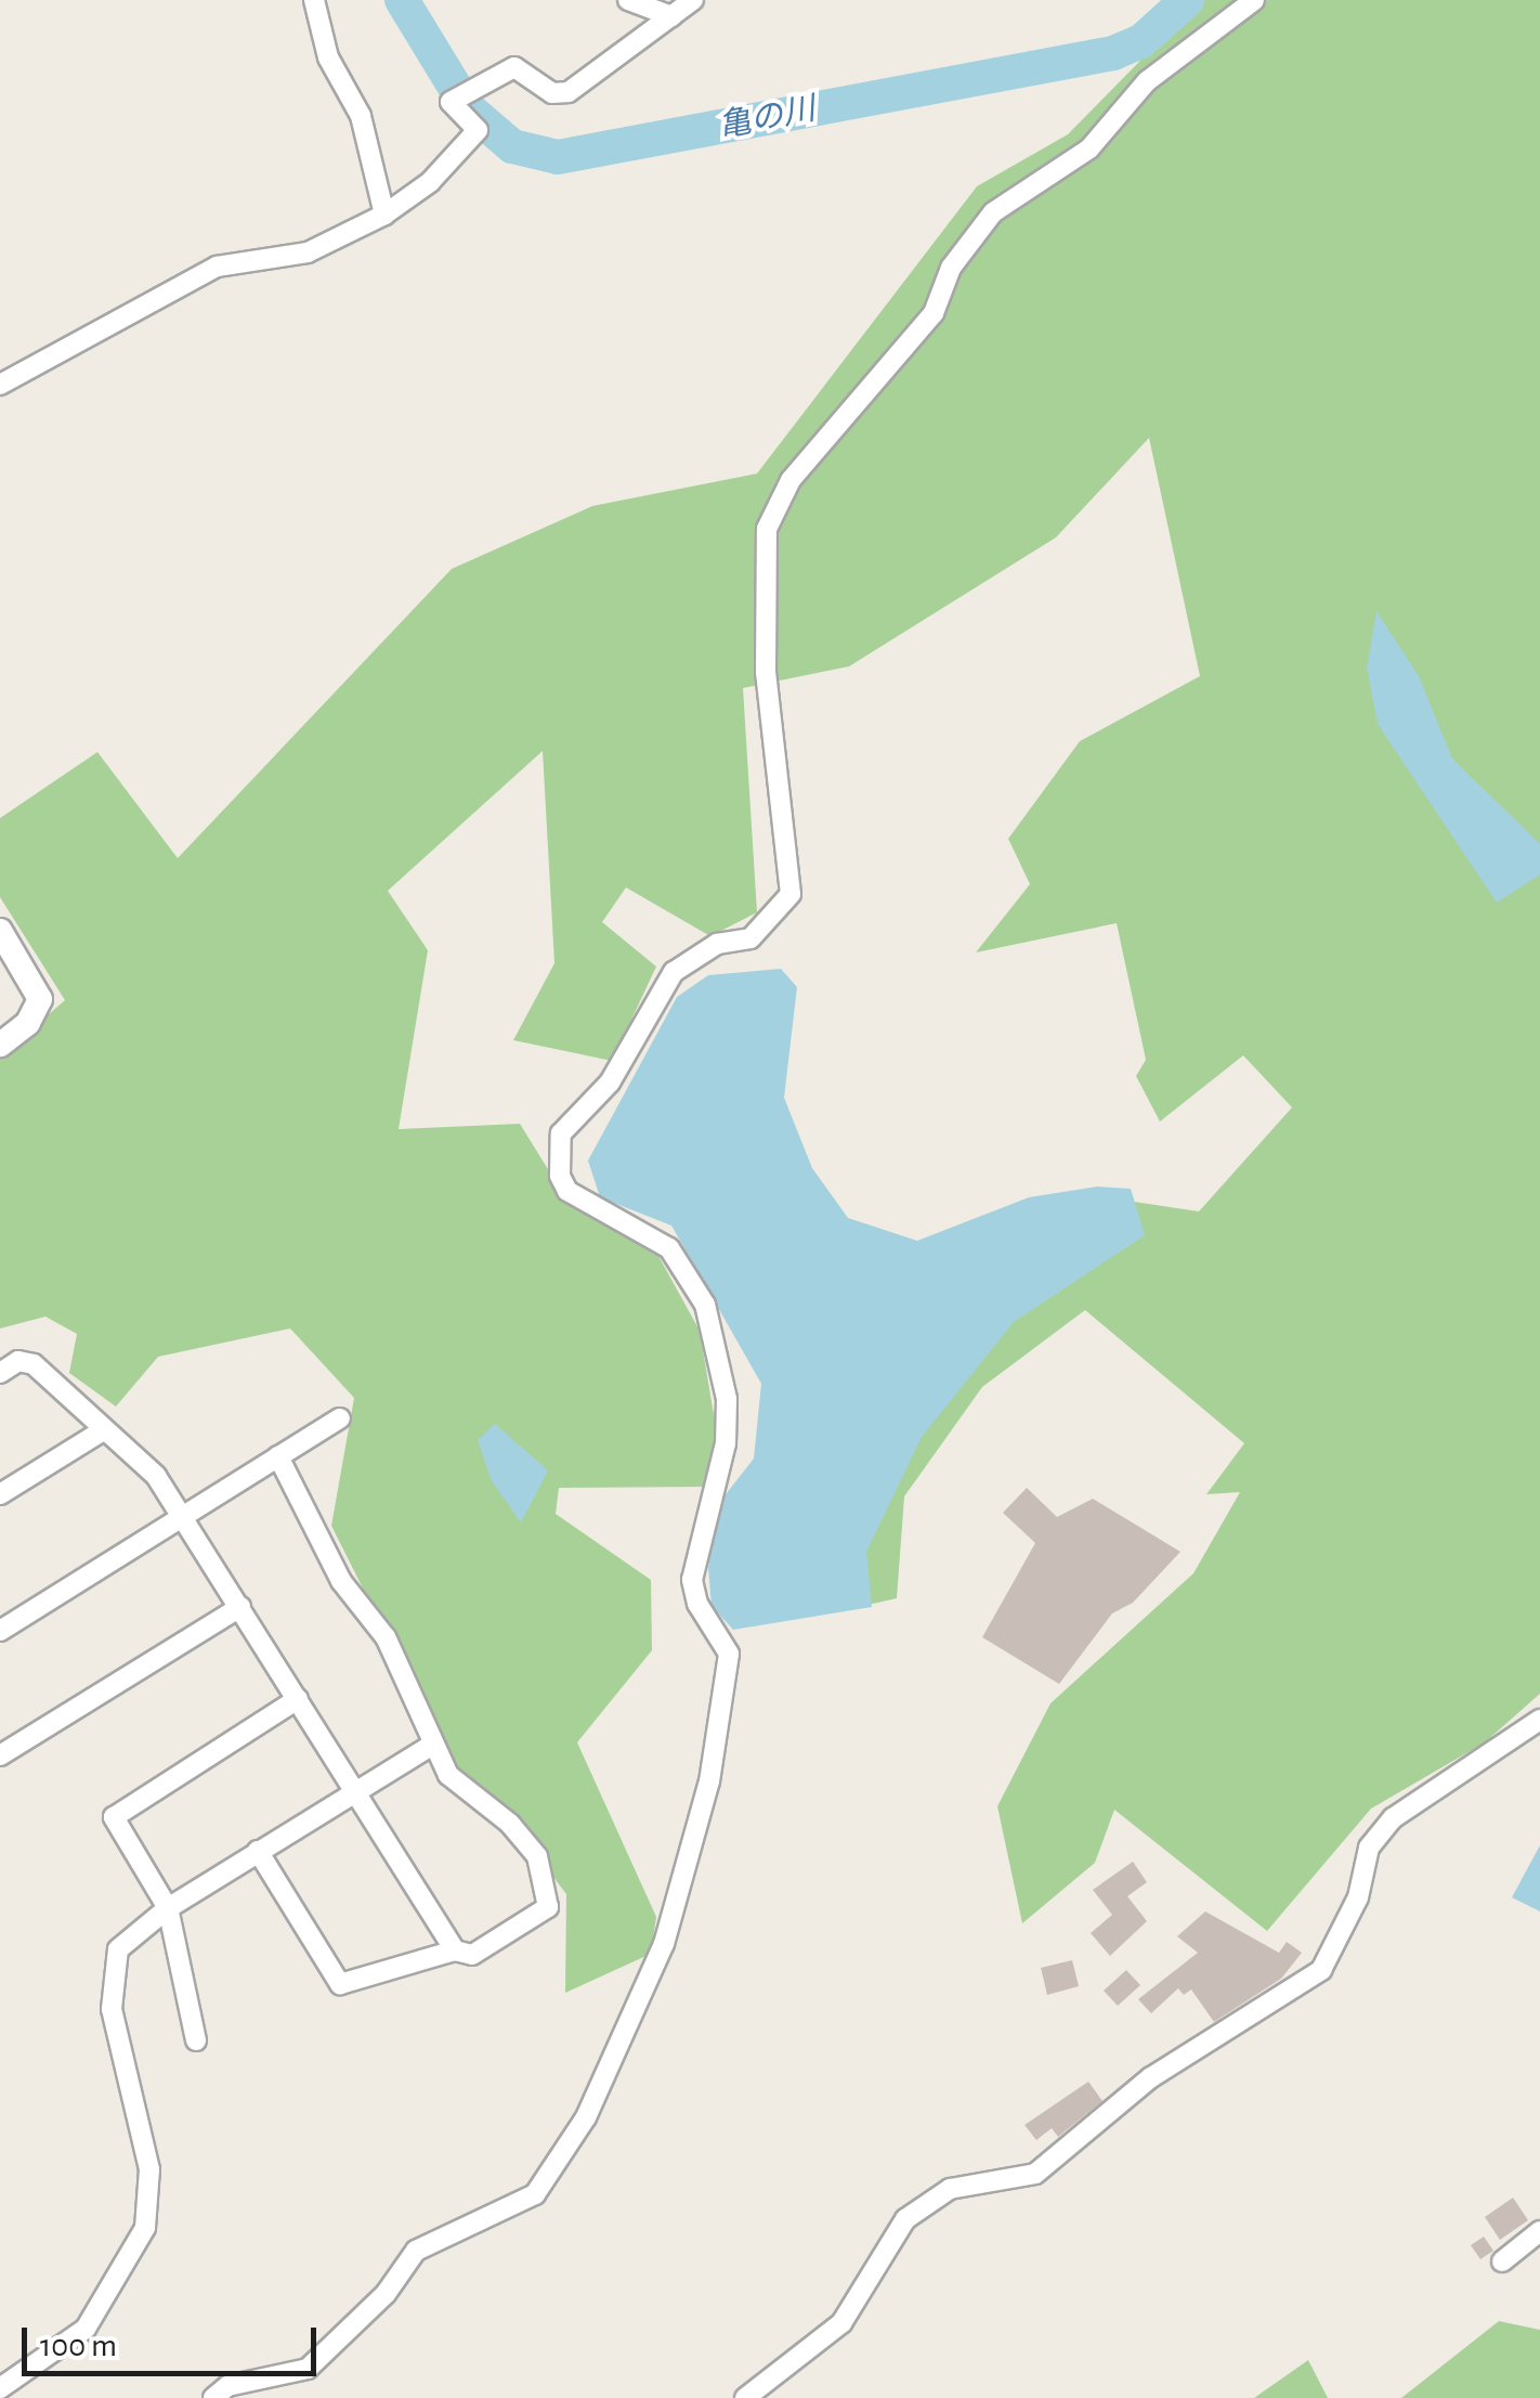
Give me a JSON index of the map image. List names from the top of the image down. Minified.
{"water":["亀の川"],"scale_bar":"100 m"}
